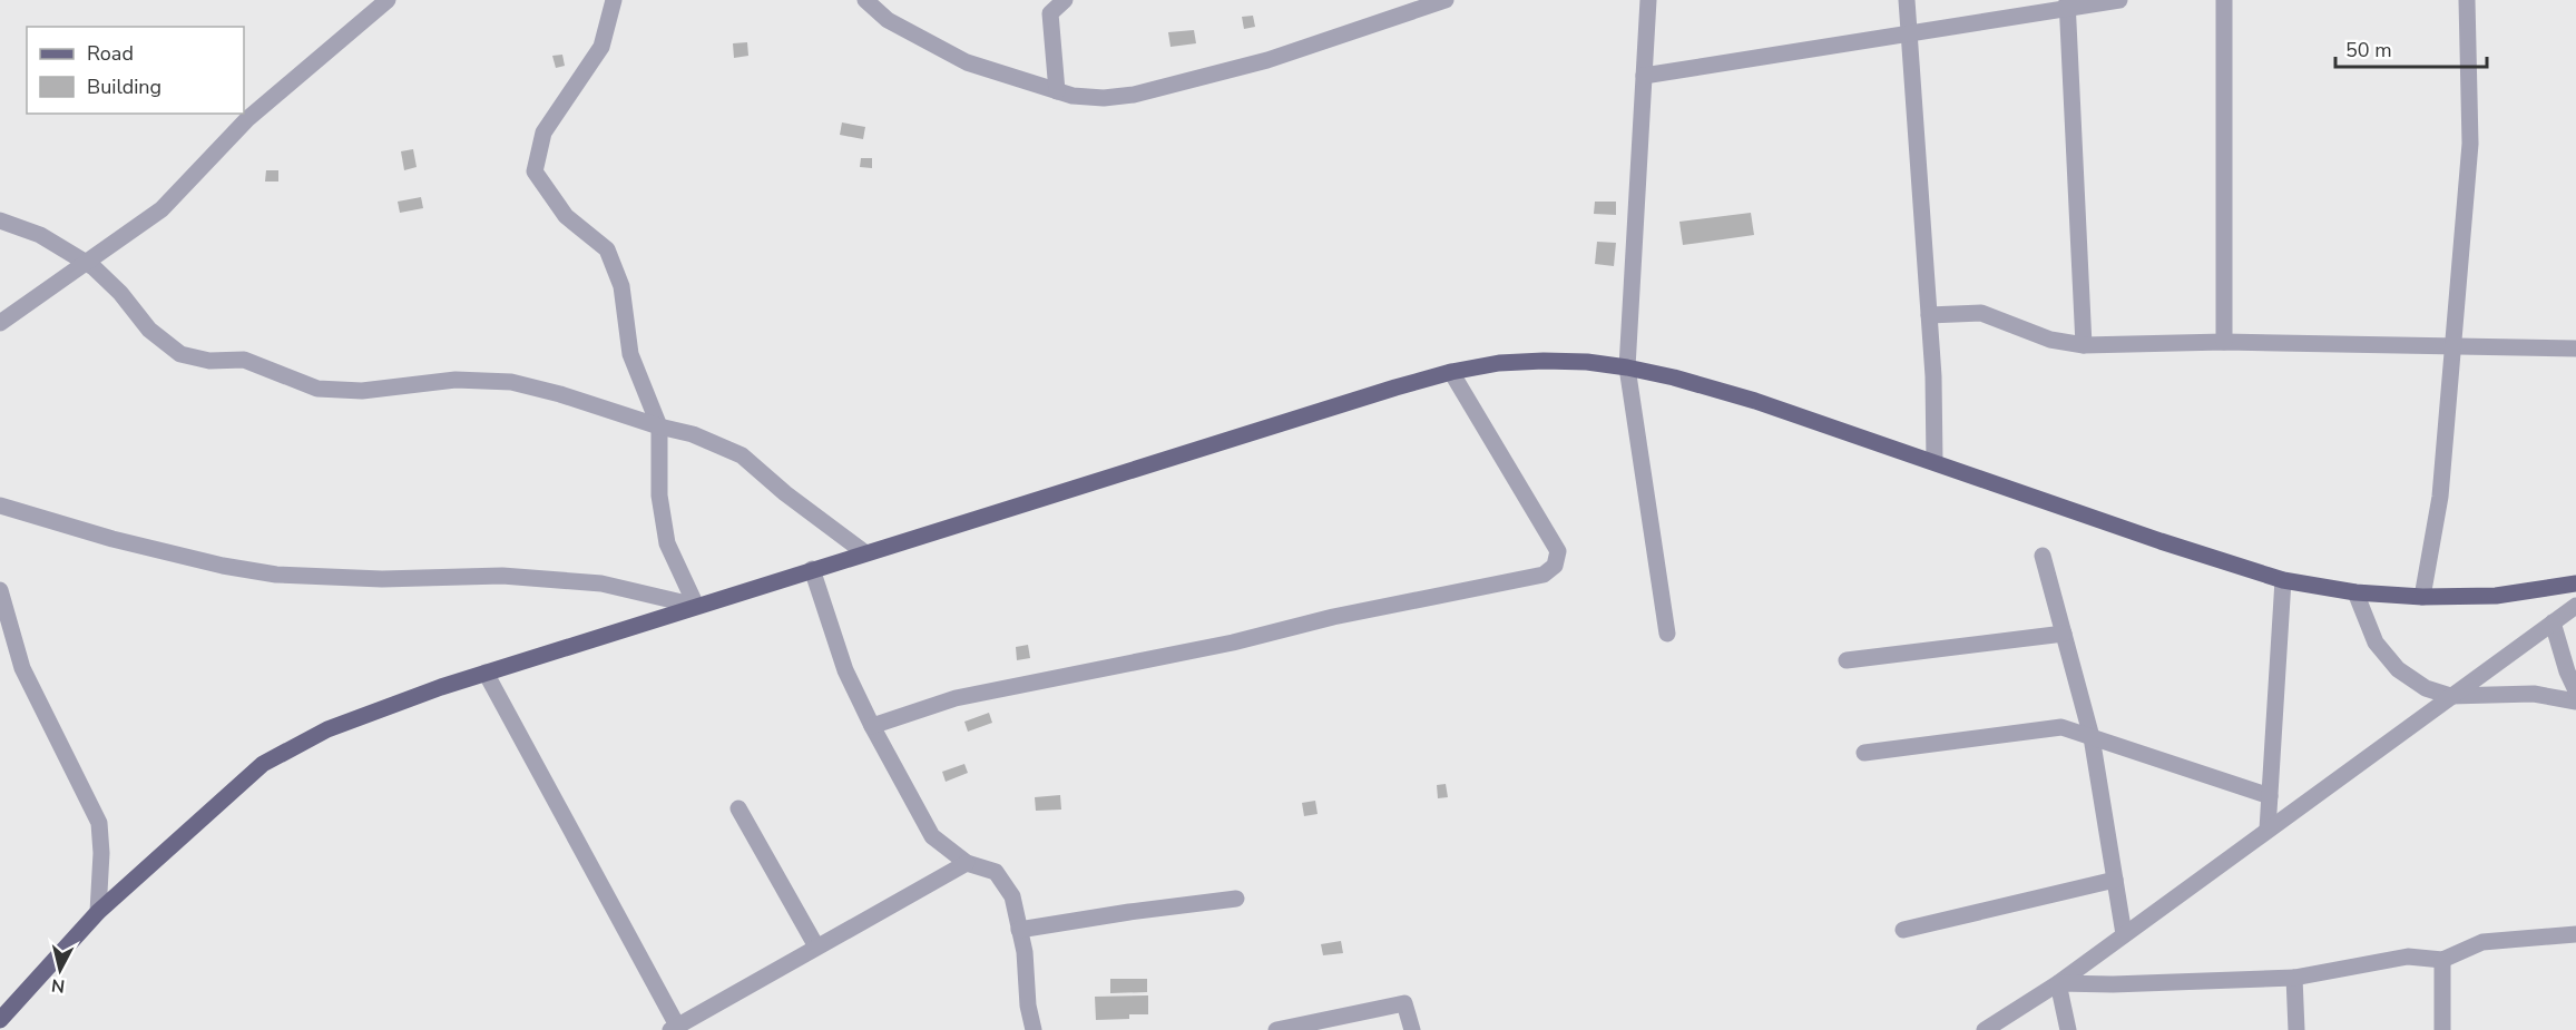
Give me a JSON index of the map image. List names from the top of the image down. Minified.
{"legend":["Road","Building"],"scale_bar":"50 m","north":"bottom"}
